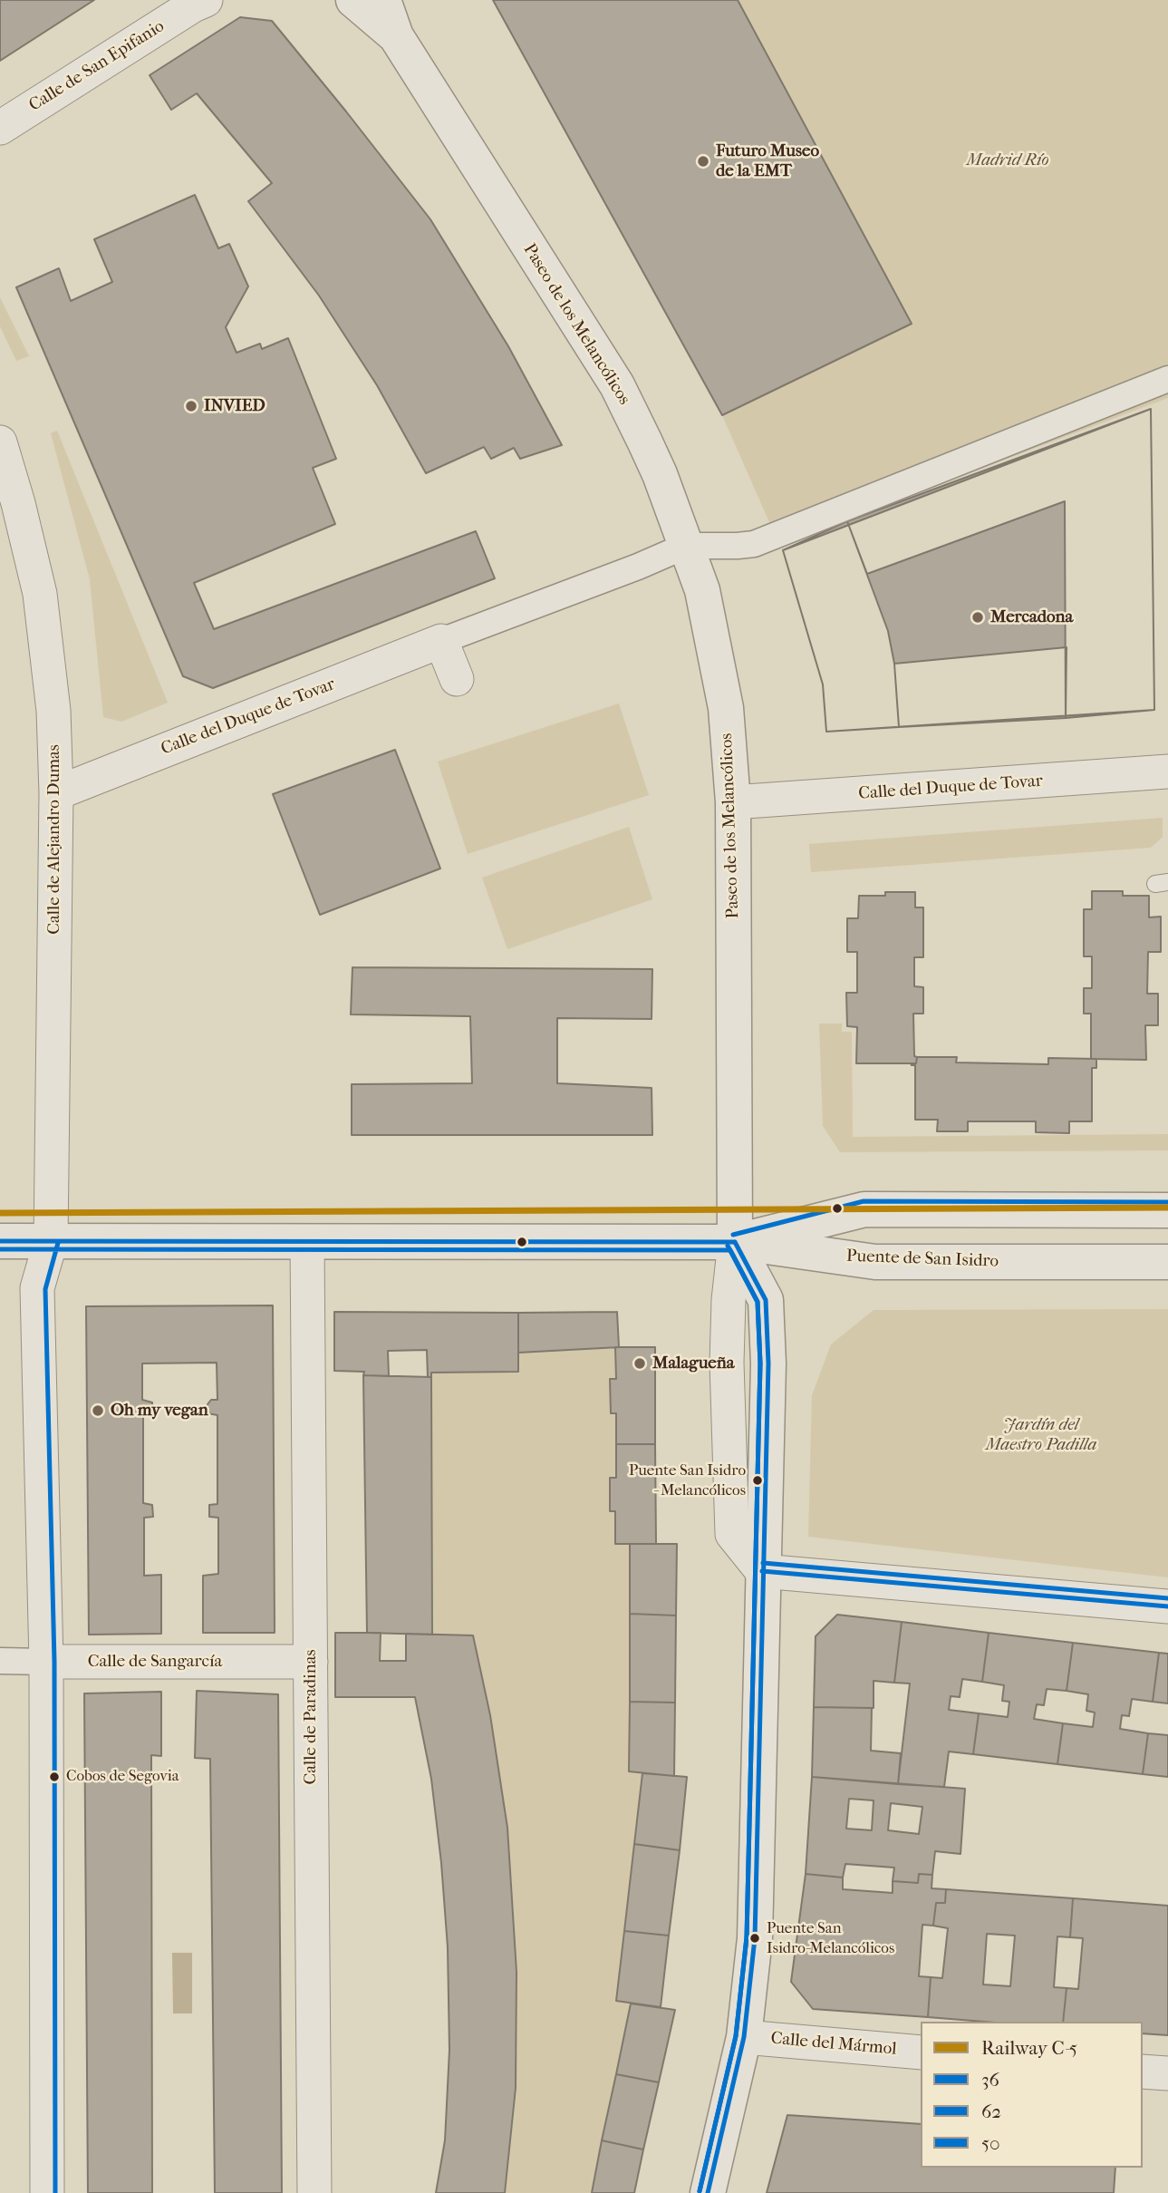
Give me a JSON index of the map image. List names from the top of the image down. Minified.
{"streets":{"street":["Calle de San Epifanio","Paseo de los Melancólicos","Calle del Duque de Tovar","Calle de Alejandro Dumas","Puente de San Isidro","Calle de Sangarcía","Calle de Paradinas","Calle del Mármol"]},"crossings":[["Paseo de los Melancólicos","Calle del Duque de Tovar"],["Paseo de los Melancólicos","Puente de San Isidro"],["Paseo de los Melancólicos","Calle del Mármol"],["Calle del Duque de Tovar","Calle de Alejandro Dumas"],["Calle de Alejandro Dumas","Calle de Sangarcía"],["Calle de Sangarcía","Calle de Paradinas"]],"parks":["Madrid Río","Jardín del Maestro Padilla"],"places":["Futuro Museo de la EMT","INVIED","Mercadona","Malagueña","Oh my vegan","Puente San Isidro - Melancólicos","Cobos de Segovia","Puente San Isidro-Melancólicos"],"lines":["transit line 50","rail line C-5","transit line 36","transit line 62"],"legend":["Railway C-5","36","62","50"]}
